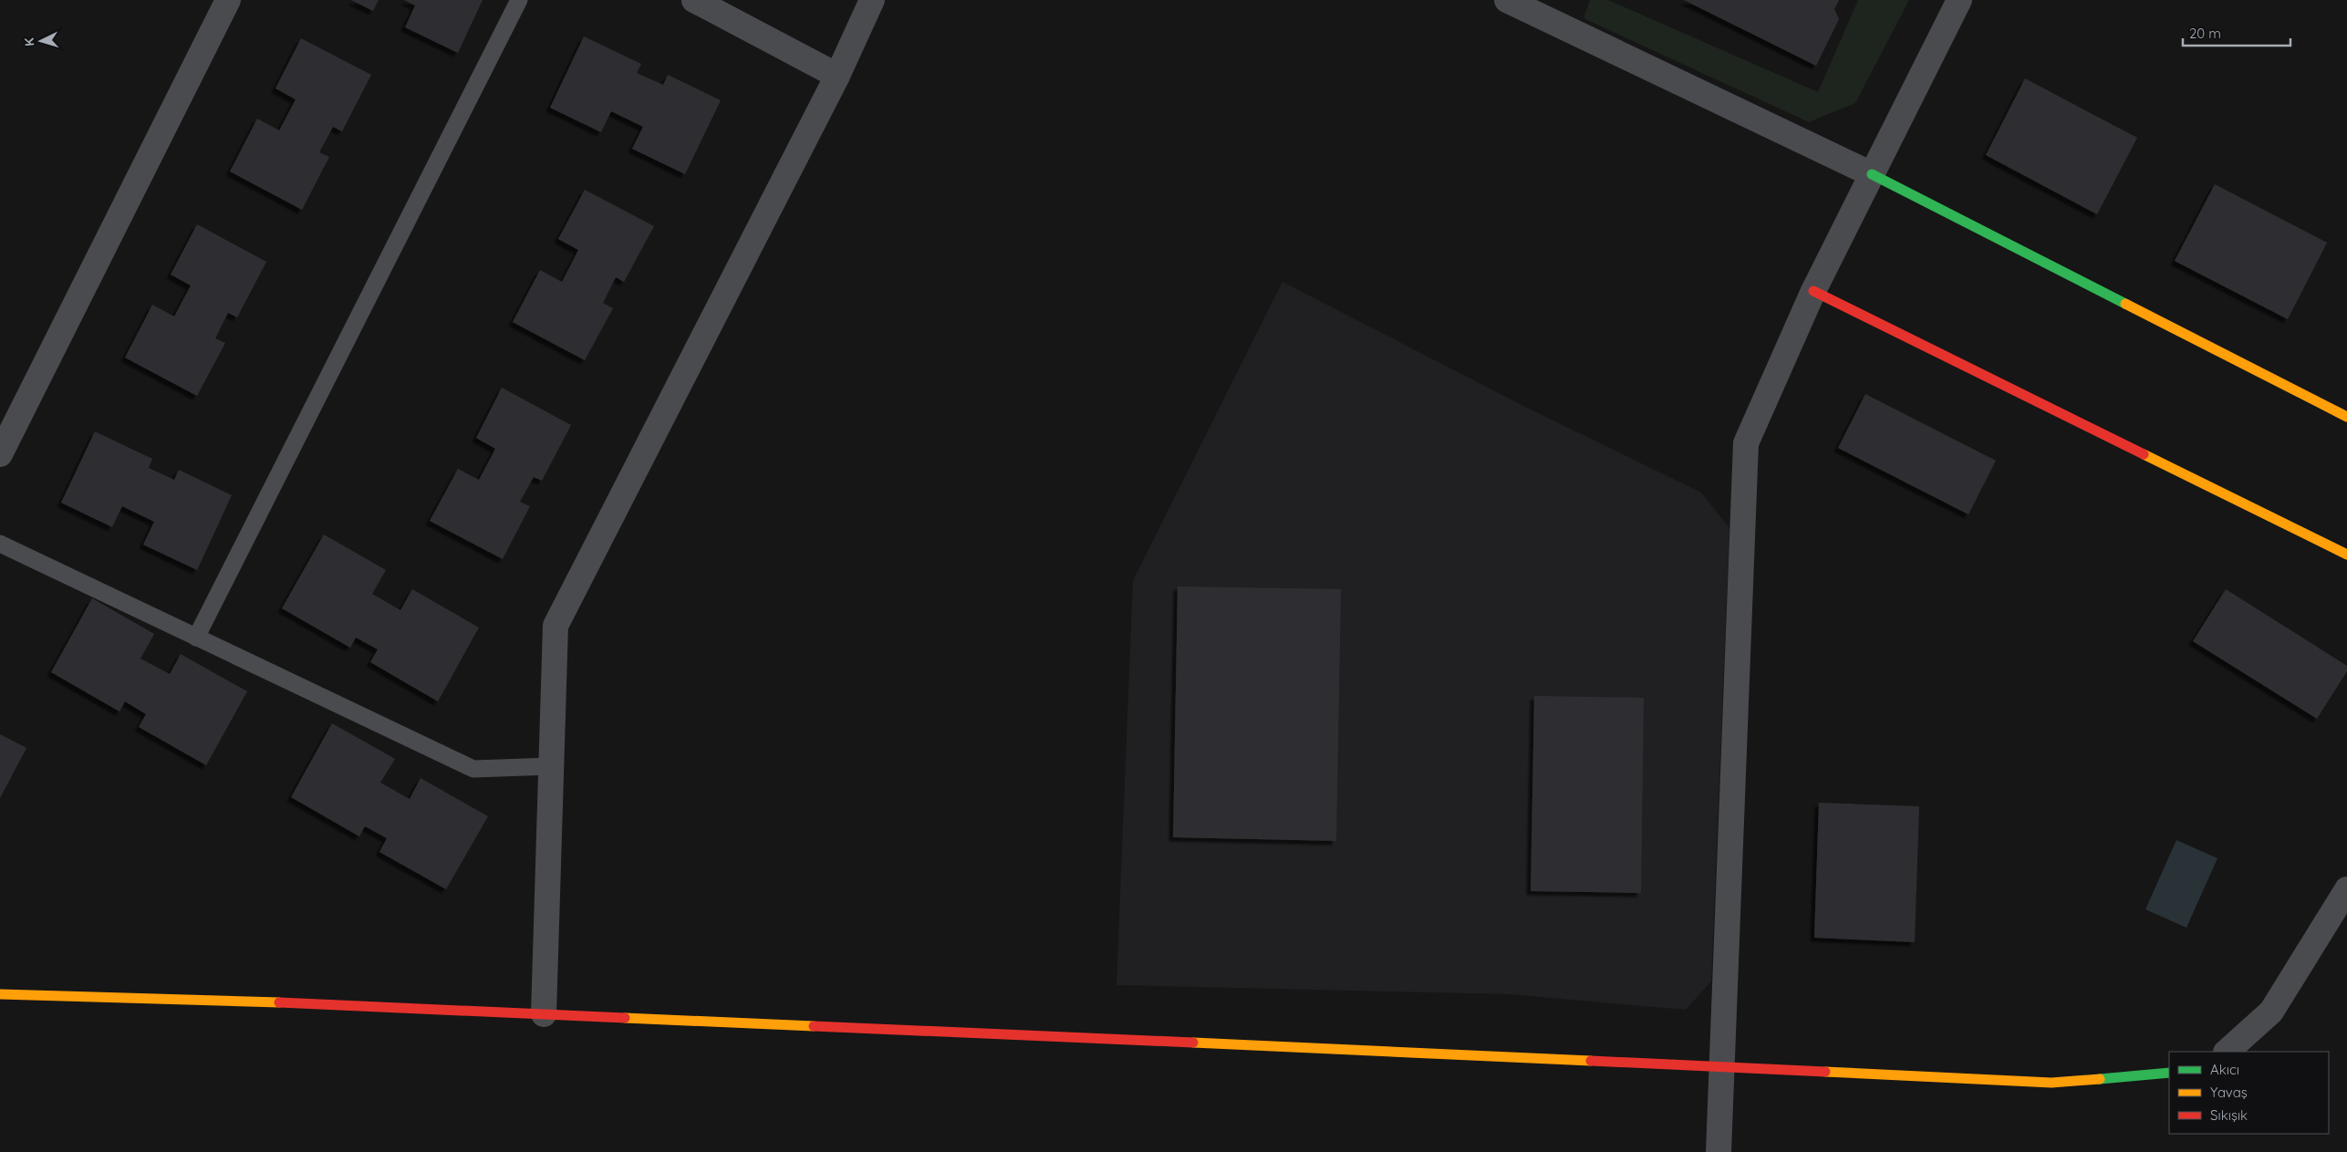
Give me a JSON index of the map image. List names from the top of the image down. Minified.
{"legend":["Akıcı","Yavaş","Sıkışık"],"scale_bar":"20 m","north":"left"}
